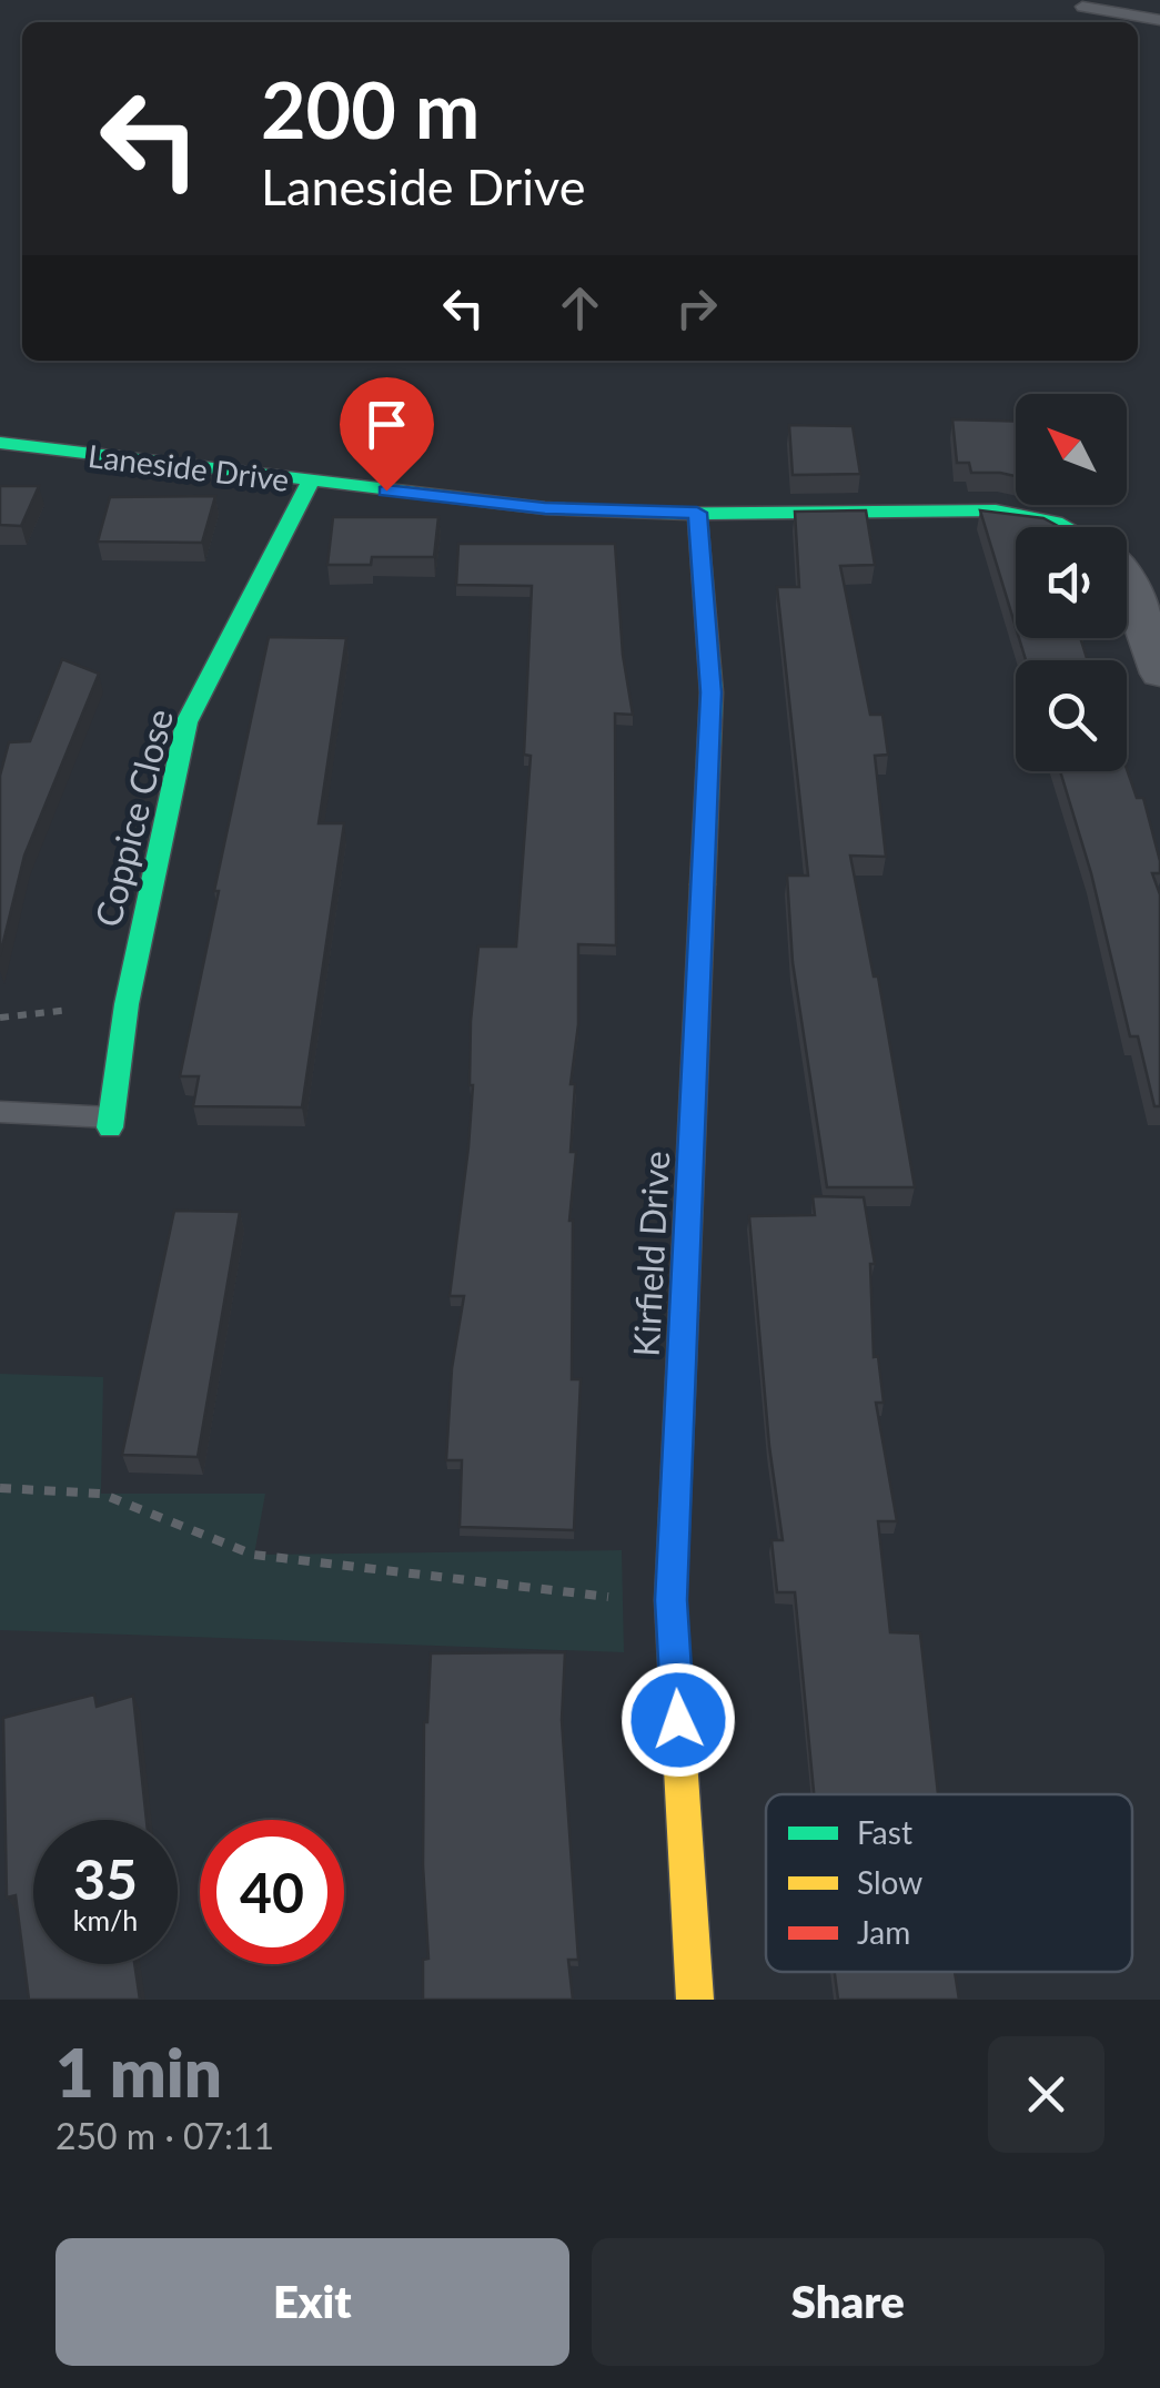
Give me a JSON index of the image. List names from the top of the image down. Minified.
{"streets":{"street":["Laneside Drive","Coppice Close","Kirfield Drive"]},"crossings":[["Laneside Drive","Coppice Close"],["Laneside Drive","Kirfield Drive"]],"legend":["Fast","Slow","Jam"],"north":"top left","page":{"turn":["200 m","Laneside Drive"],"speed":"35 km/h","limit":"40","heading":["1 min","250 m · 07:11"],"buttons":["Exit","Share"]}}
